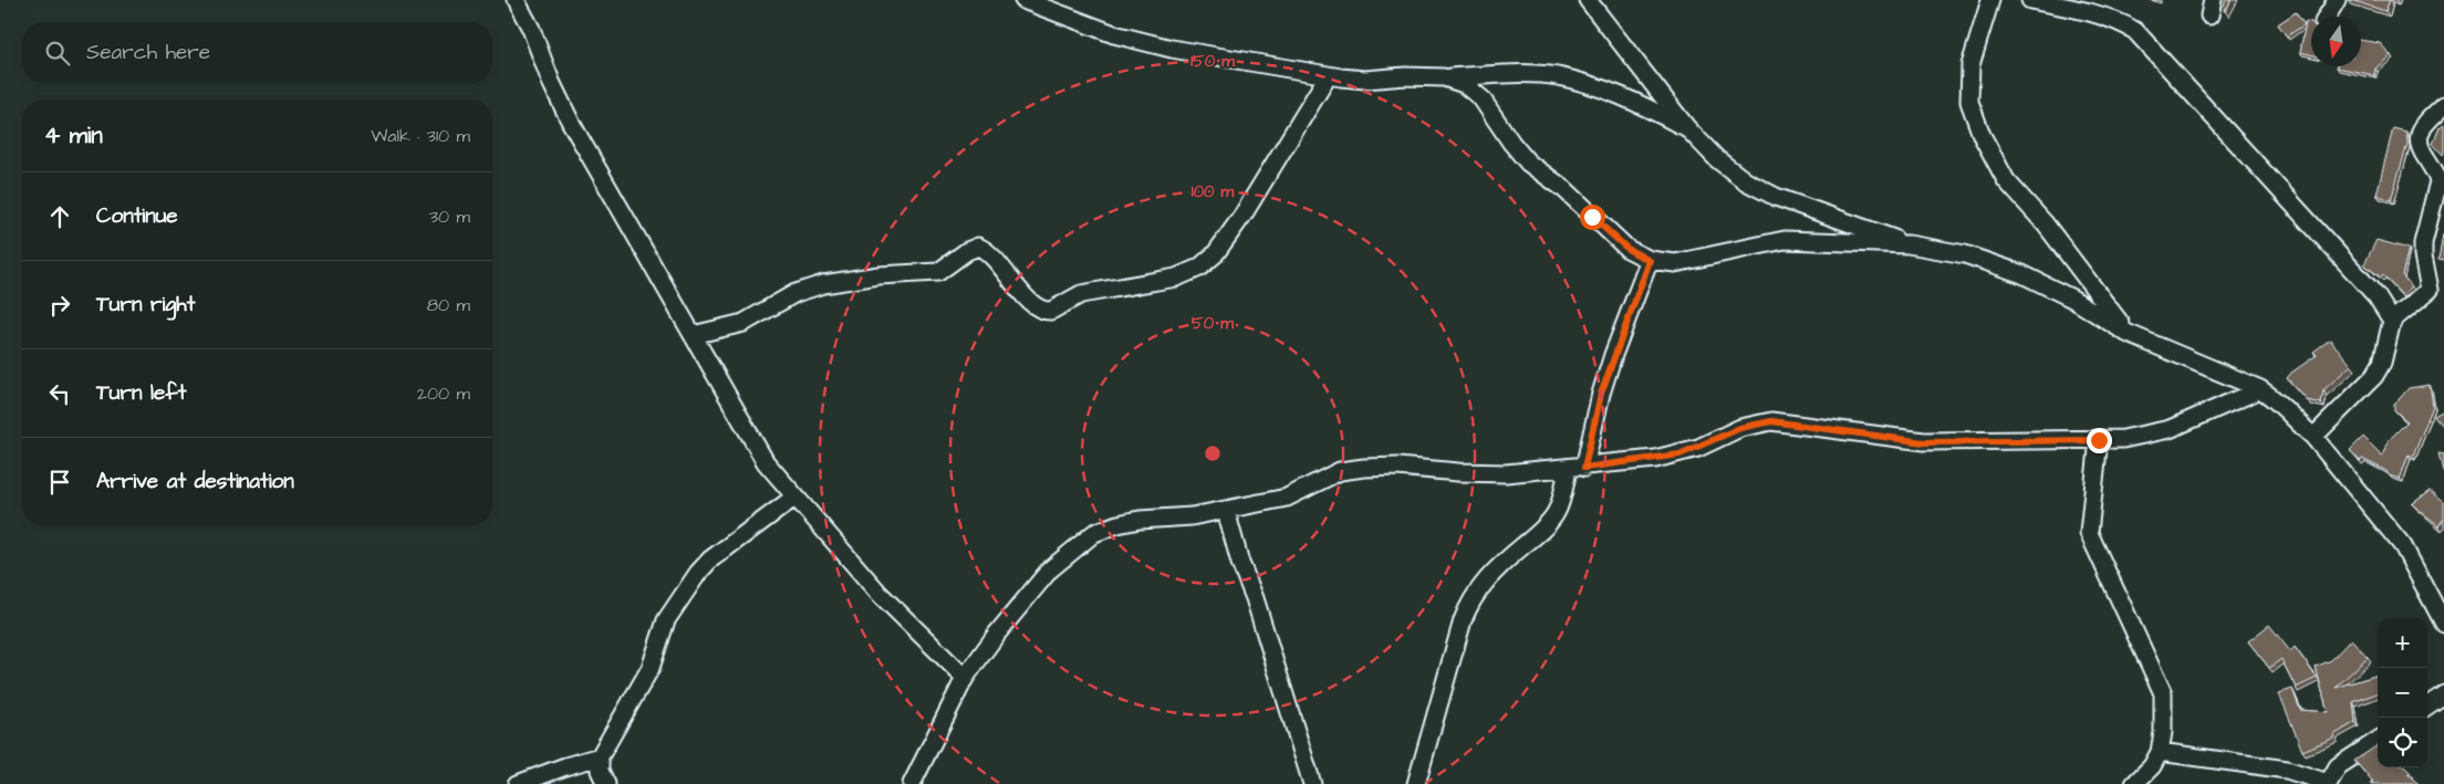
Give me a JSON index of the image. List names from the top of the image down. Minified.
{"north":"bottom","page":{"search":"Search here","heading":["4 min","Walk · 310 m"],"list":[["Continue","30 m"],["Turn right","80 m"],["Turn left","200 m"],"Arrive at destination"],"map_buttons":["+","−"]},"rings":["150 m","100 m","50 m"]}
